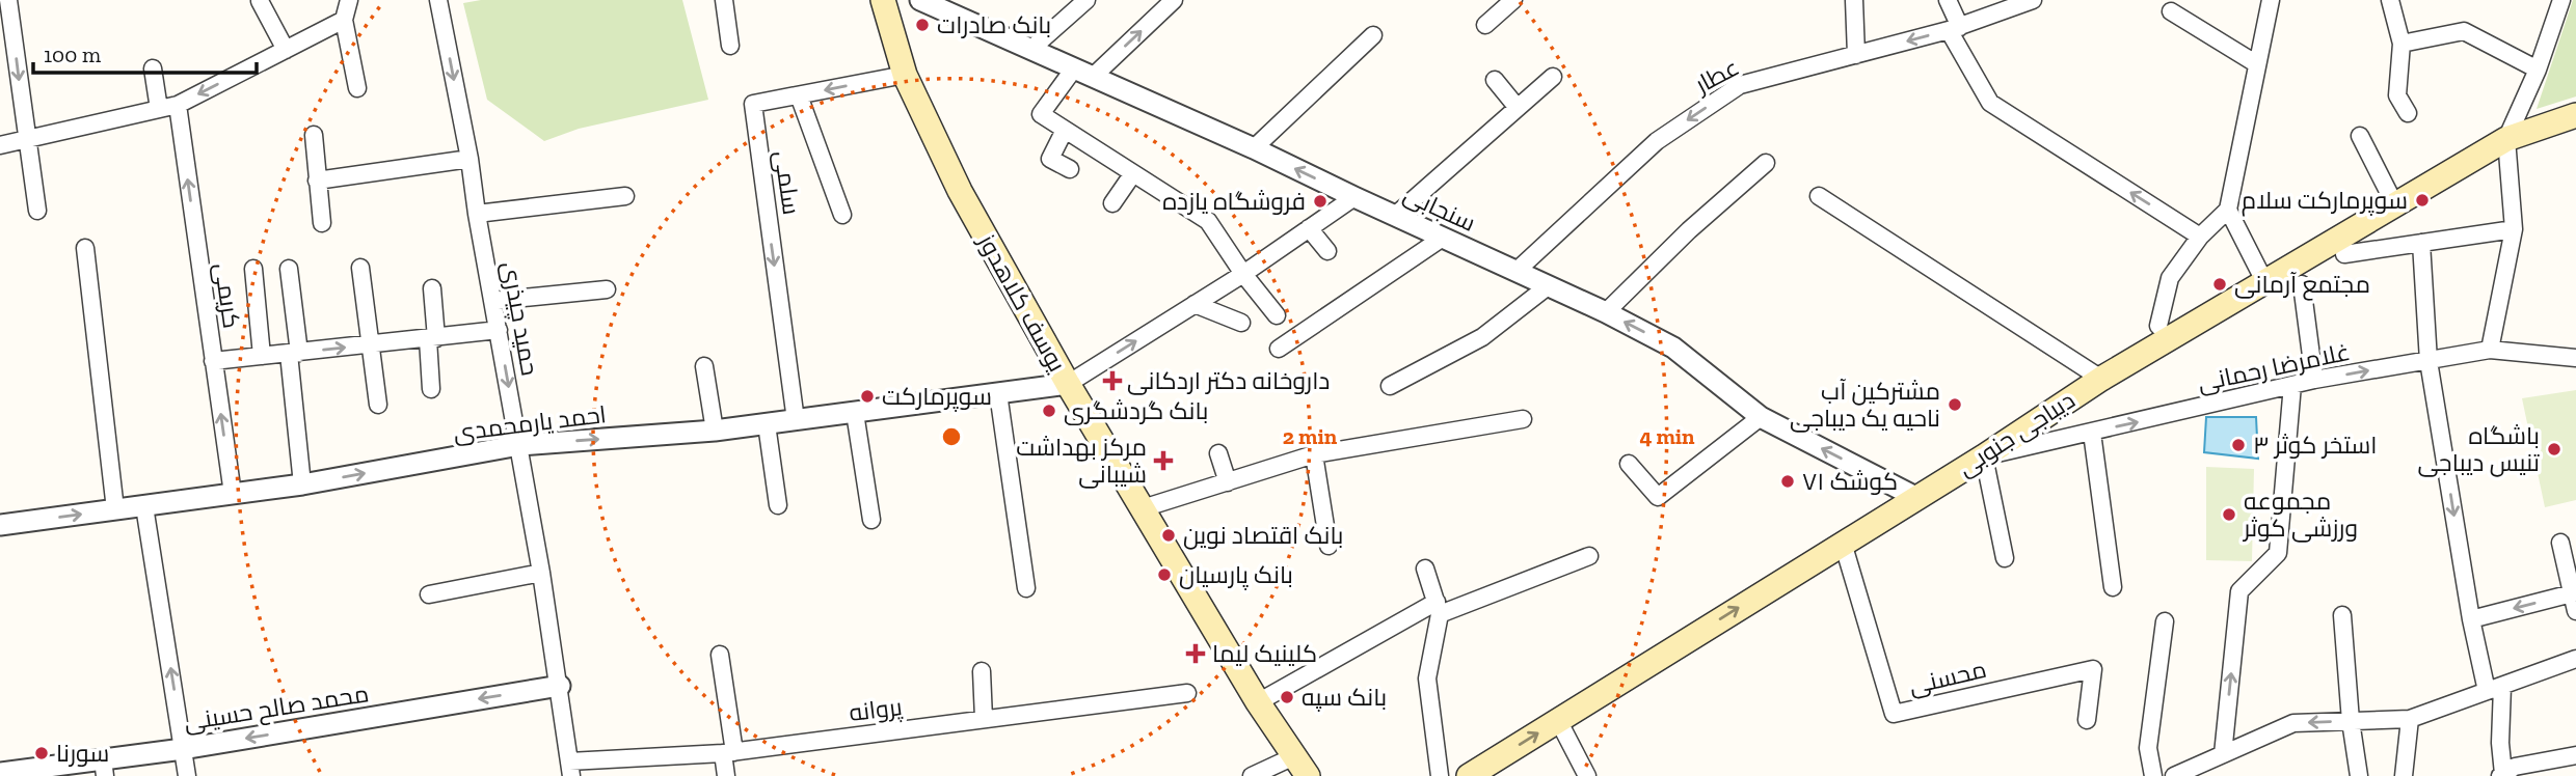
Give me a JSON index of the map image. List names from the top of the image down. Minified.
{"streets":{"main road":["یوسف کلاهدوز","دیباجی جنوبی"],"street":["عطار","سلمی","سنجابی","کریمی","حمید چیذری","غلامرضا رحمانی","احمد یارمحمدی","محسنی","محمد صالح حسینی","پروانه"]},"crossings":[["عطار","سنجابی"],["سلمی","یوسف کلاهدوز"],["سلمی","احمد یارمحمدی"],["سنجابی","دیباجی جنوبی"],["کریمی","احمد یارمحمدی"],["یوسف کلاهدوز","احمد یارمحمدی"],["حمید چیذری","احمد یارمحمدی"],["حمید چیذری","محمد صالح حسینی"],["حمید چیذری","پروانه"],["غلامرضا رحمانی","دیباجی جنوبی"],["دیباجی جنوبی","محسنی"]],"one_way":["غلامرضا رحمانی","محمد صالح حسینی"],"places":{"other":["بانک صادرات","سوپرمارکت سلام","فروشگاه یازده","مجتمع آرمانی","سوپرمارکت","مشترکین آب ناحیه یک دیباجی","بانک گردشگری","استخر کوثر ۳","باشگاه تنیس دیباجی","کوشک ۷۱","مجموعه ورزشی کوثر","بانک اقتصاد نوین","بانک پارسیان","بانک سپه","سورنا"],"health":["داروخانه دکتر اردکانی","مرکز بهداشت شیبانی","کلینیک لیما"]},"scale_bar":"100 m","rings":["2 min","4 min"]}
